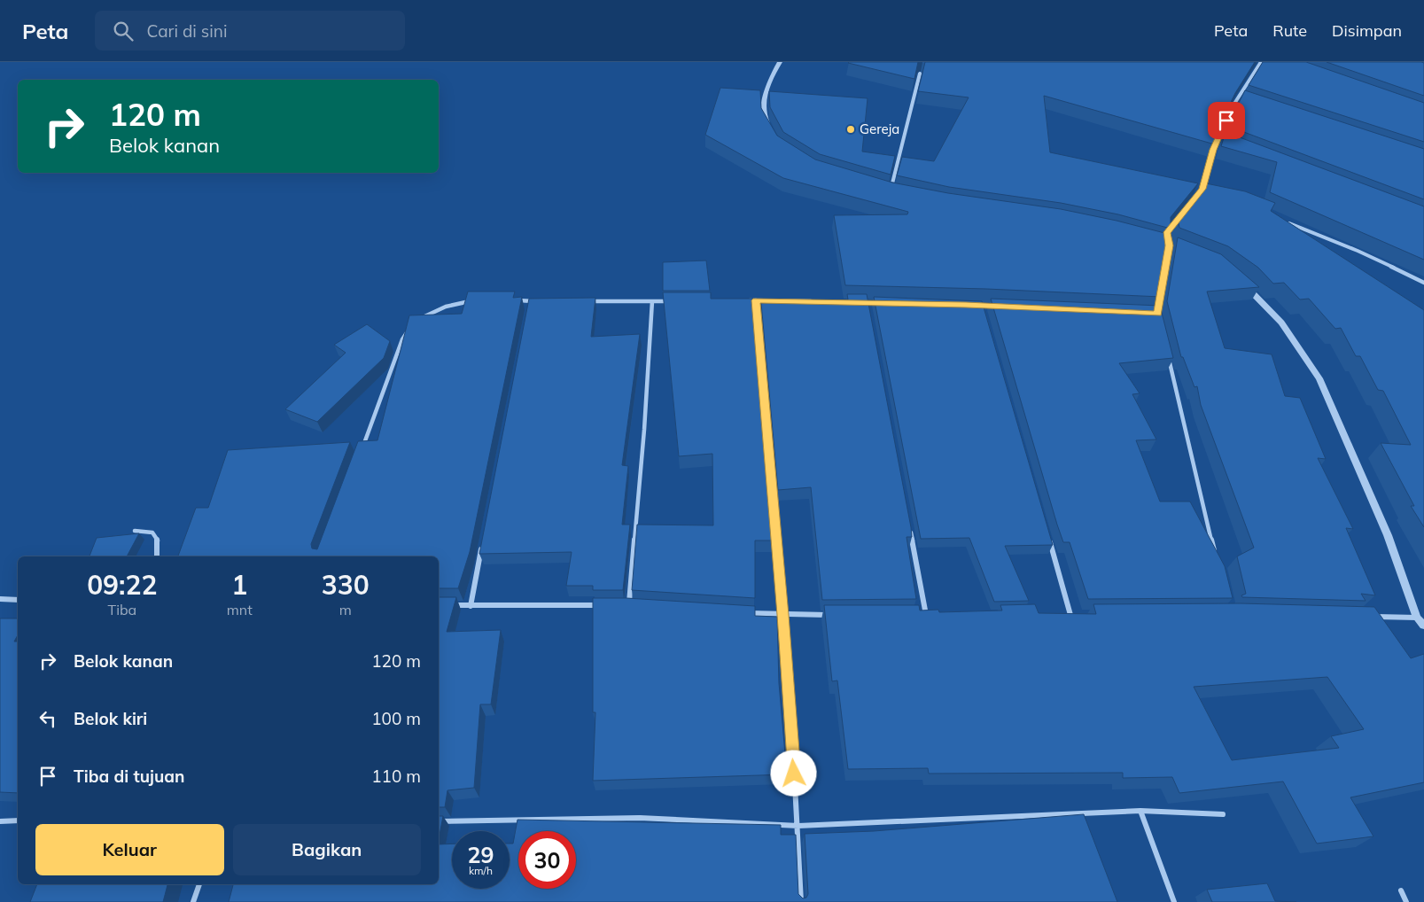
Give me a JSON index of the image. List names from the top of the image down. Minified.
{"places":["Gereja"],"page":{"header":"Peta","search":"Cari di sini","nav":["Peta","Rute","Disimpan"],"turn":["120 m","Belok kanan"],"eta":["09:22","Tiba","1","mnt","330","m"],"list":[{"name":"Belok kanan","value":"120 m"},{"name":"Belok kiri","value":"100 m"},{"name":"Tiba di tujuan","value":"110 m"}],"buttons":["Keluar","Bagikan"],"speed":"29 km/h","limit":"30"}}
